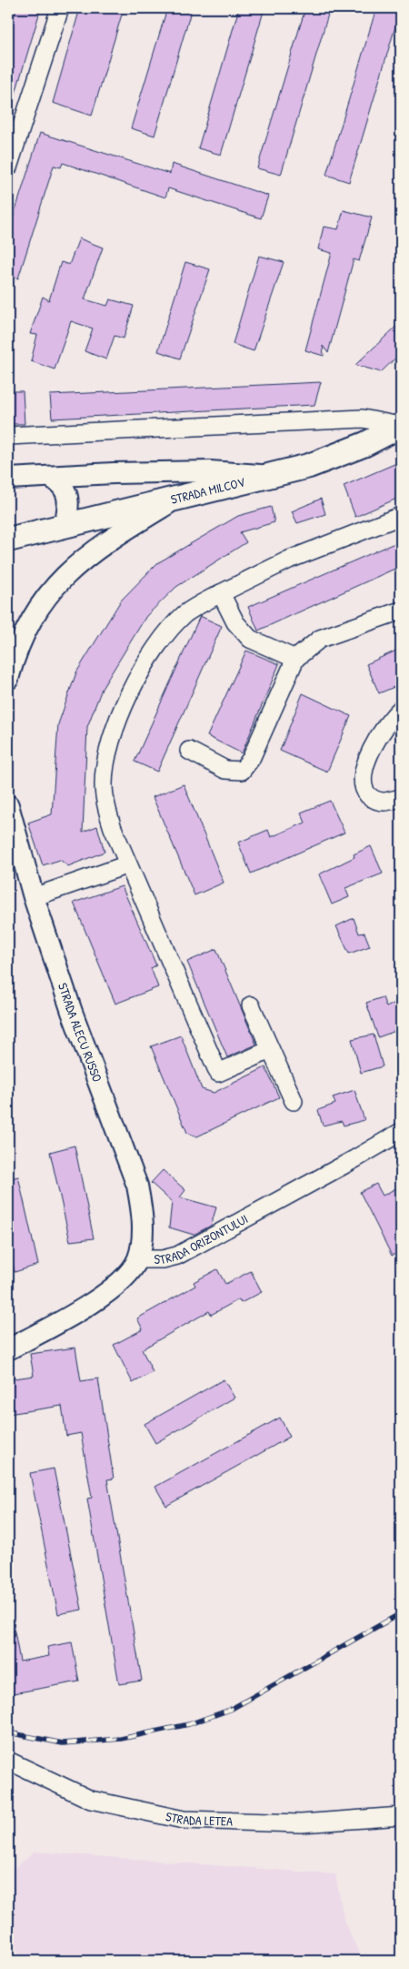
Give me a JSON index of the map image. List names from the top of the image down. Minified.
{"streets":{"main road":["STRADA MILCOV"],"street":["STRADA ALECU RUSSO","STRADA ORIZONTULUI","STRADA LETEA"]},"crossings":[["STRADA ALECU RUSSO","STRADA ORIZONTULUI"]]}
